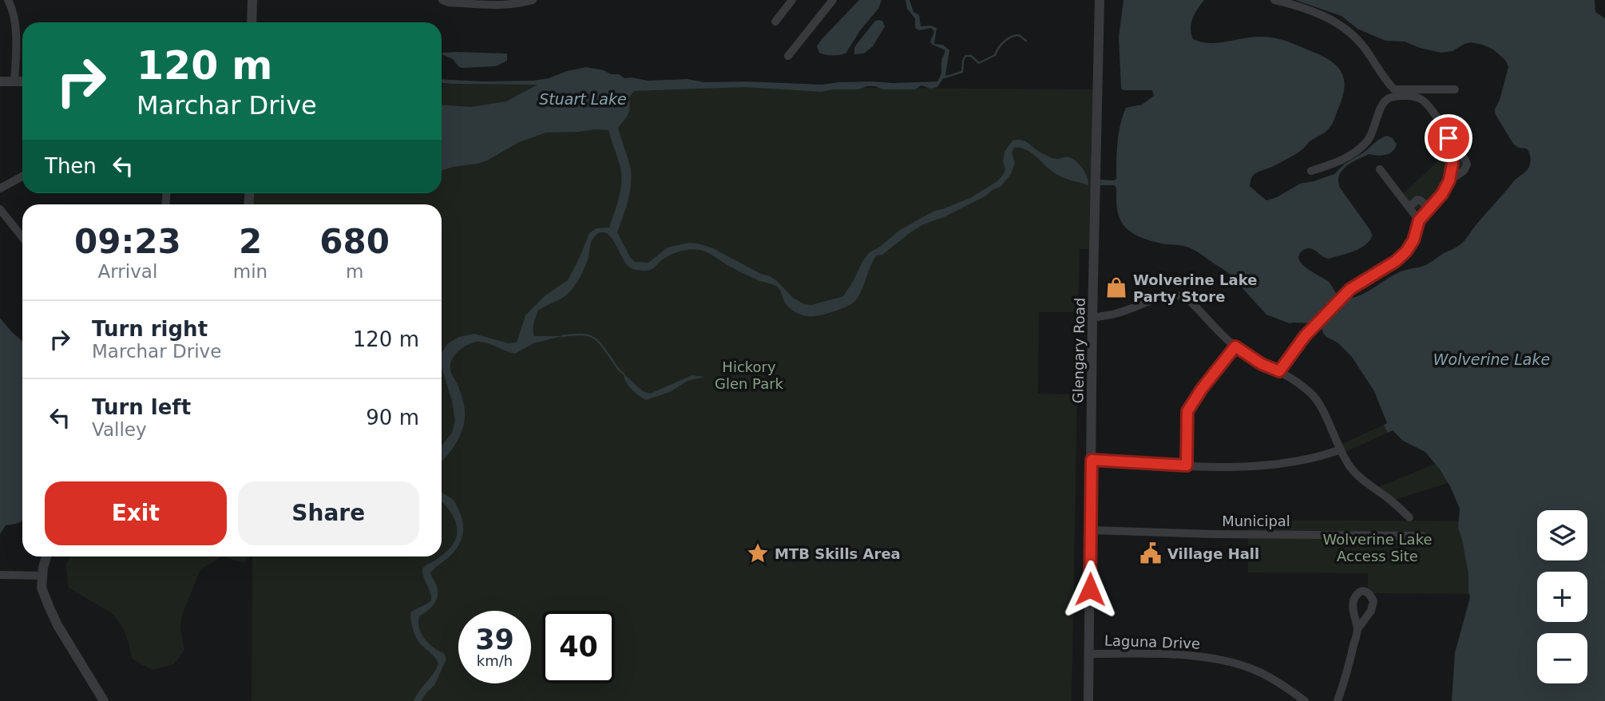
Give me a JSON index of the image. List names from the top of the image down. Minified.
{"streets":{"street":["Glengary Road","Municipal","Laguna Drive"]},"crossings":[["Glengary Road","Municipal"],["Glengary Road","Laguna Drive"]],"water":["Stuart Lake","Wolverine Lake"],"parks":["Hickory Glen Park","Wolverine Lake Access Site"],"places":{"shop":["Wolverine Lake Party Store"],"place":["MTB Skills Area"],"public building":["Village Hall"]},"page":{"turn":["120 m","Marchar Drive"],"then":"Then","eta":["09:23","Arrival","2","min","680","m"],"list":[{"name":"Turn right","note":"Marchar Drive","value":"120 m"},{"name":"Turn left","note":"Valley","value":"90 m"}],"buttons":["Exit","Share"],"map_buttons":["+","−"],"speed":"39 km/h","limit":"40"}}
